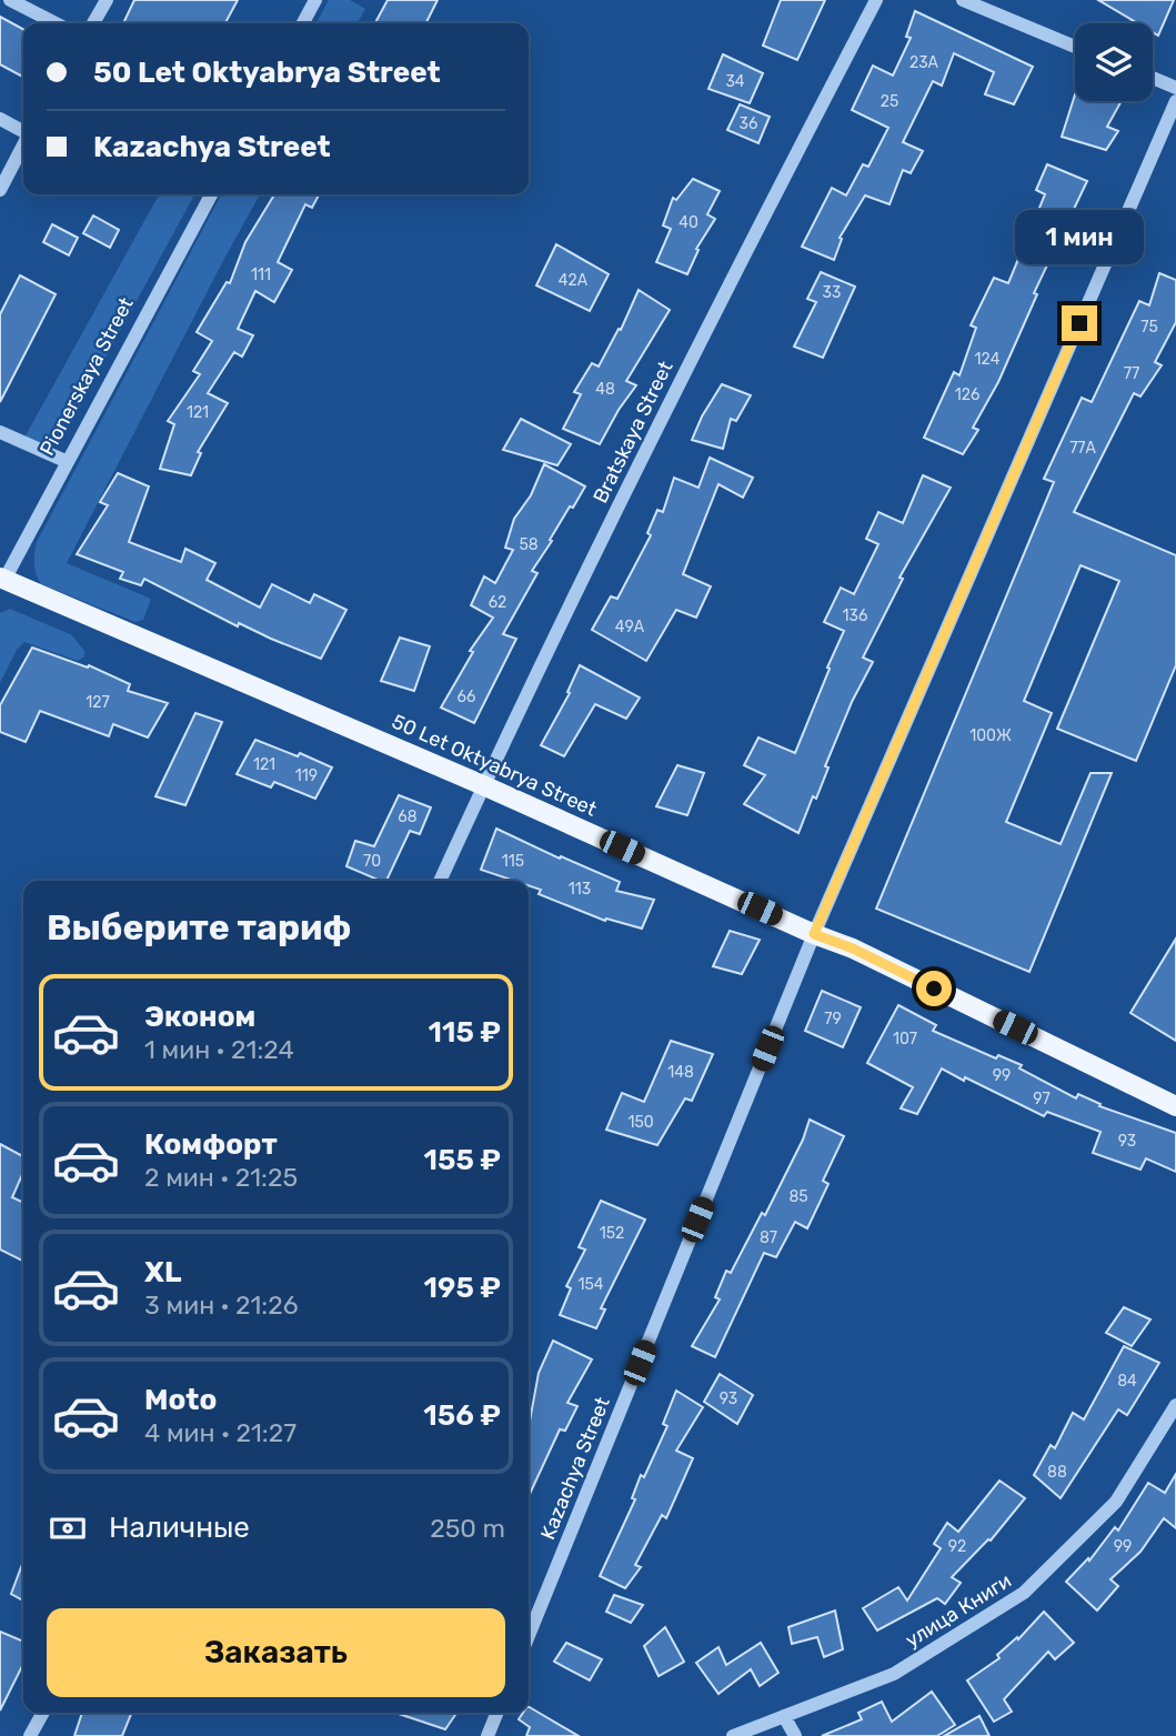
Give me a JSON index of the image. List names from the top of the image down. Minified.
{"streets":{"main road":["50 Let Oktyabrya Street"],"street":["Pionerskaya Street","Bratskaya Street","Kazachya Street","улица Книги"]},"crossings":[["Pionerskaya Street","50 Let Oktyabrya Street"],["Bratskaya Street","50 Let Oktyabrya Street"],["50 Let Oktyabrya Street","Kazachya Street"]],"house_numbers":["23А","34","25","36","40","111","42А","33","75","124","77","48","126","121","77А","58","62","136","49А","66","127","100Ж","121","119","68","70","115","113","79","107","148","99","97","150","93","85","152","87","154","84","93","88","92","99"],"page":{"banner":["50 Let Oktyabrya Street","Kazachya Street"],"bubble":"1 мин","heading":"Выберите тариф","list":[{"name":"Эконом","note":"1 мин · 21:24","value":"115 ₽"},{"name":"Комфорт","note":"2 мин · 21:25","value":"155 ₽"},{"name":"XL","note":"3 мин · 21:26","value":"195 ₽"},{"name":"Moto","note":"4 мин · 21:27","value":"156 ₽"}],"pay":["Наличные","250 m"],"buttons":"Заказать"}}
